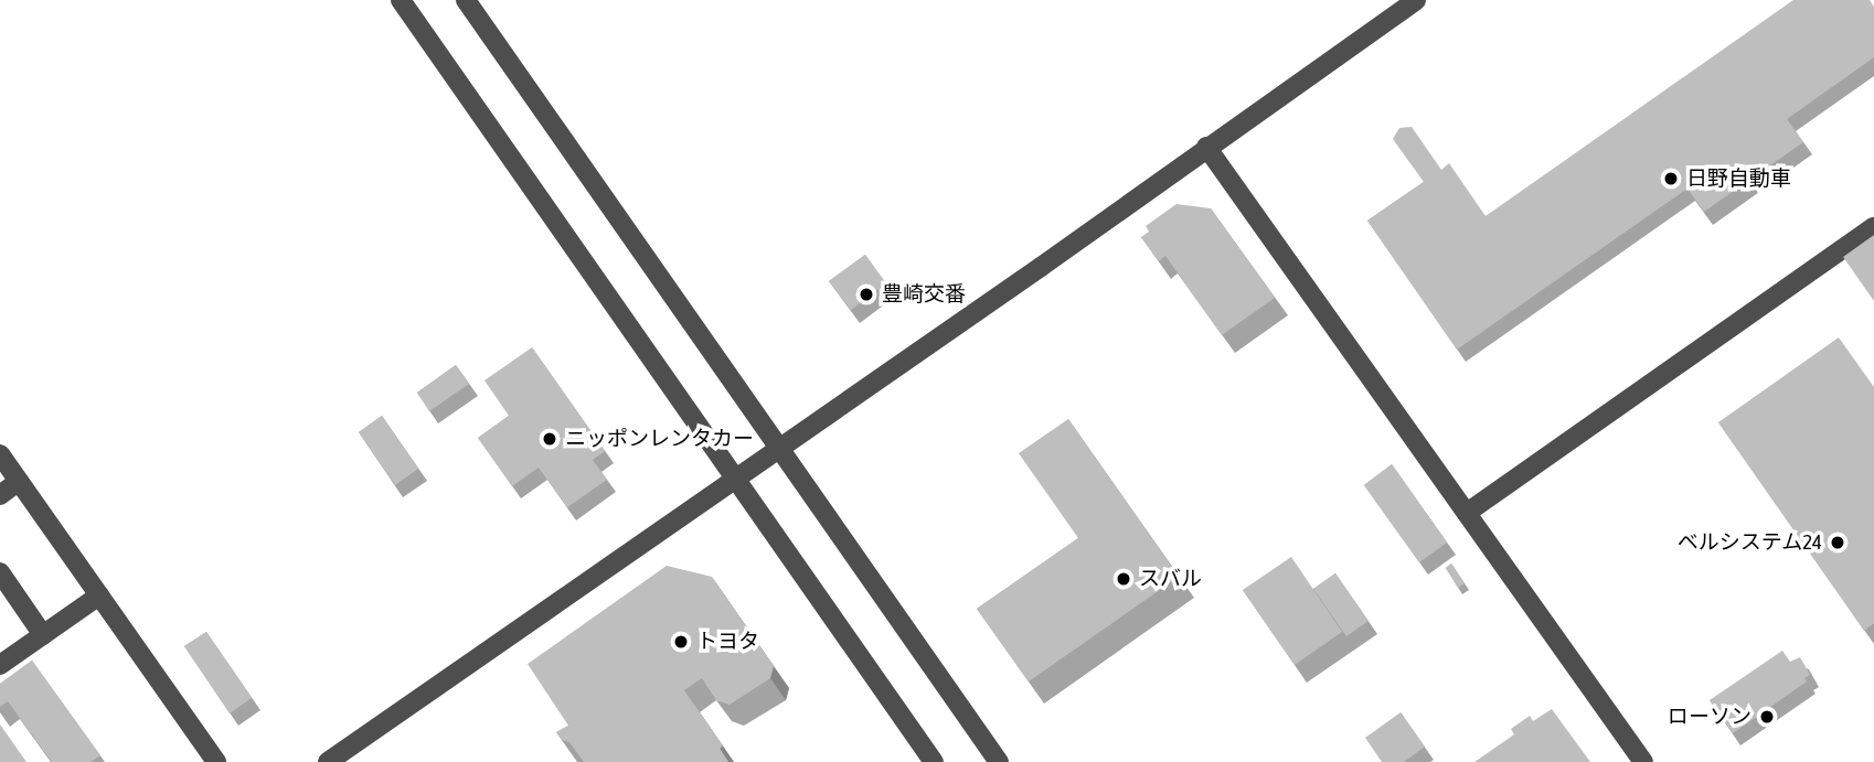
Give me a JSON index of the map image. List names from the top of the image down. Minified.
{"places":["日野自動車","豊崎交番","ニッポンレンタカー","ベルシステム24","スバル","トヨタ","ローソン"]}
